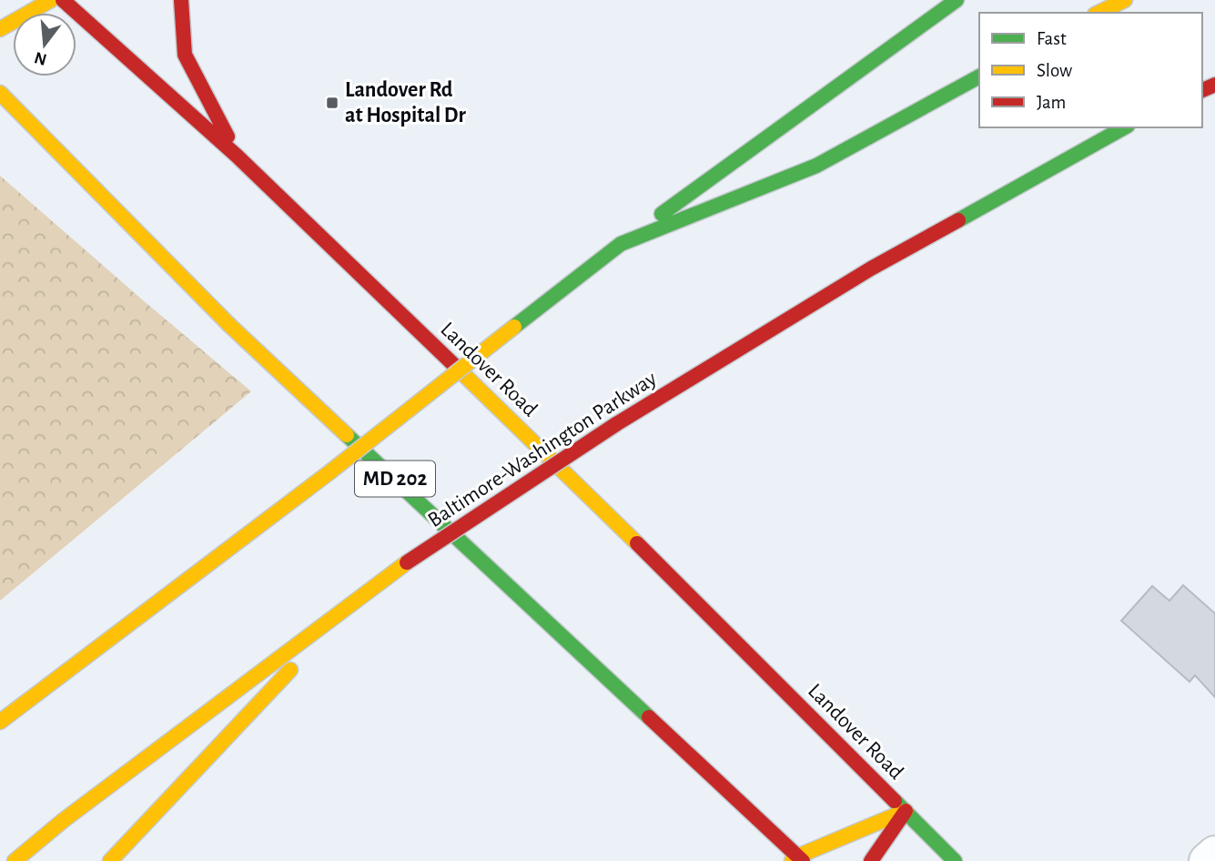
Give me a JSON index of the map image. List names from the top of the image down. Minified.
{"streets":{"main road":["Landover Road","Baltimore-Washington Parkway","MD 202"]},"places":{"transit":["Landover Rd at Hospital Dr"]},"legend":["Fast","Slow","Jam"],"north":"bottom"}
